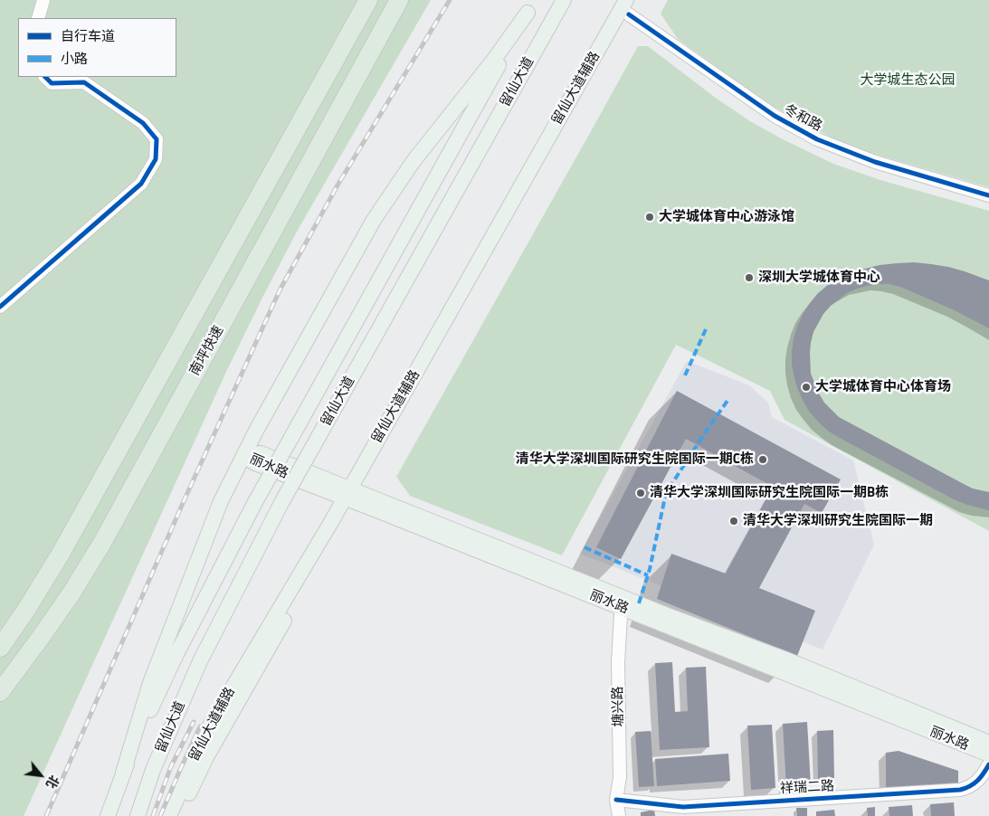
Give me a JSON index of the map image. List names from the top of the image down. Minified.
{"streets":{"highway":["南坪快速"],"main road":["留仙大道","留仙大道辅路","丽水路"],"street":["冬和路","塘兴路","祥瑞二路"]},"crossings":[["留仙大道辅路","冬和路"],["留仙大道辅路","丽水路"],["丽水路","塘兴路"],["塘兴路","祥瑞二路"]],"parks":["大学城生态公园"],"places":["大学城体育中心游泳馆","深圳大学城体育中心","大学城体育中心体育场","清华大学深圳国际研究生院国际一期C栋","清华大学深圳国际研究生院国际一期B栋","清华大学深圳研究生院国际一期"],"legend":["自行车道","小路"],"north":"bottom right"}
